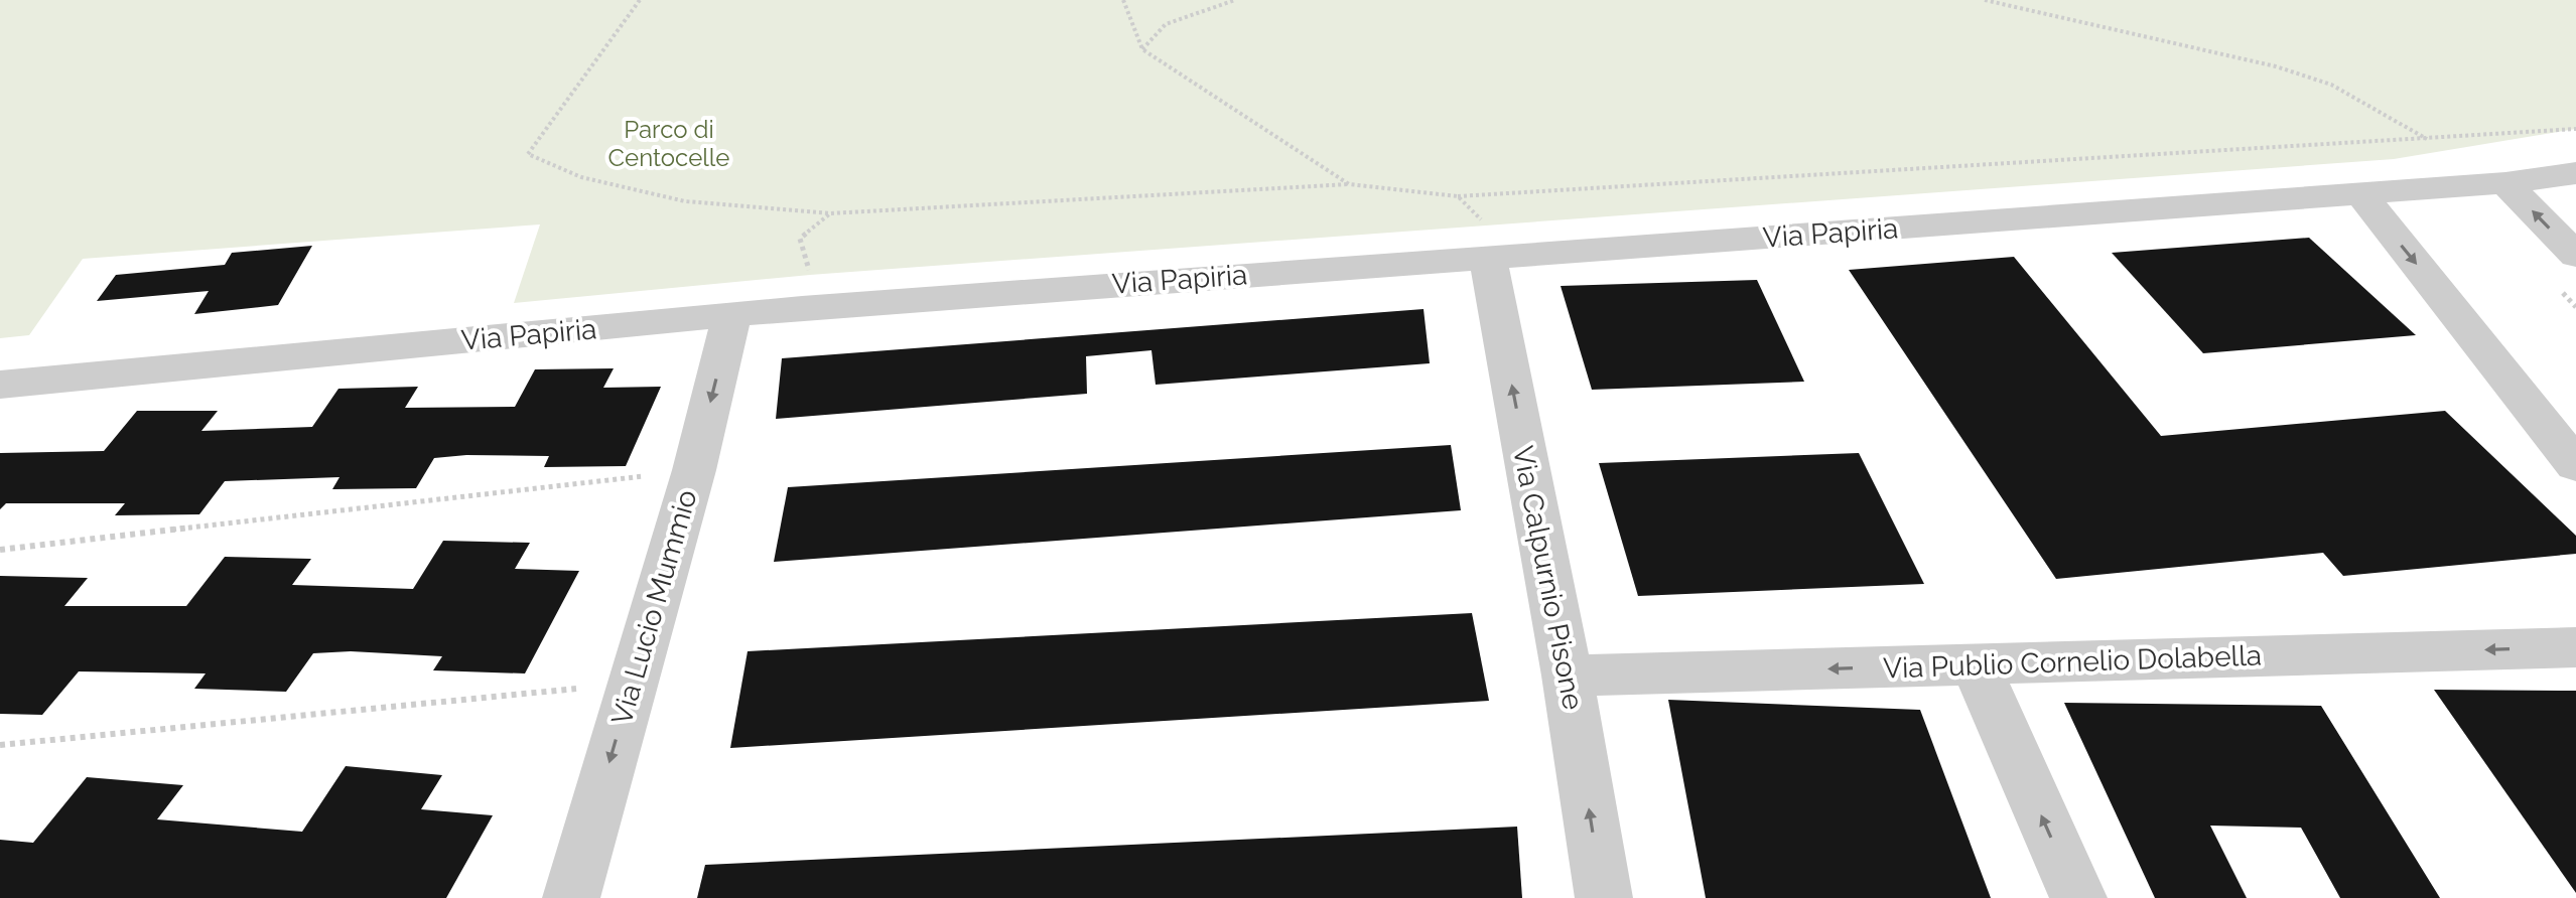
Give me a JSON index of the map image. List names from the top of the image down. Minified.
{"streets":{"street":["Via Papiria","Via Calpurnio Pisone","Via Lucio Mummio","Via Publio Cornelio Dolabella"]},"crossings":[["Via Papiria","Via Calpurnio Pisone"],["Via Papiria","Via Lucio Mummio"],["Via Calpurnio Pisone","Via Publio Cornelio Dolabella"]],"one_way":["Via Calpurnio Pisone","Via Lucio Mummio","Via Publio Cornelio Dolabella"],"parks":["Parco di Centocelle"]}
